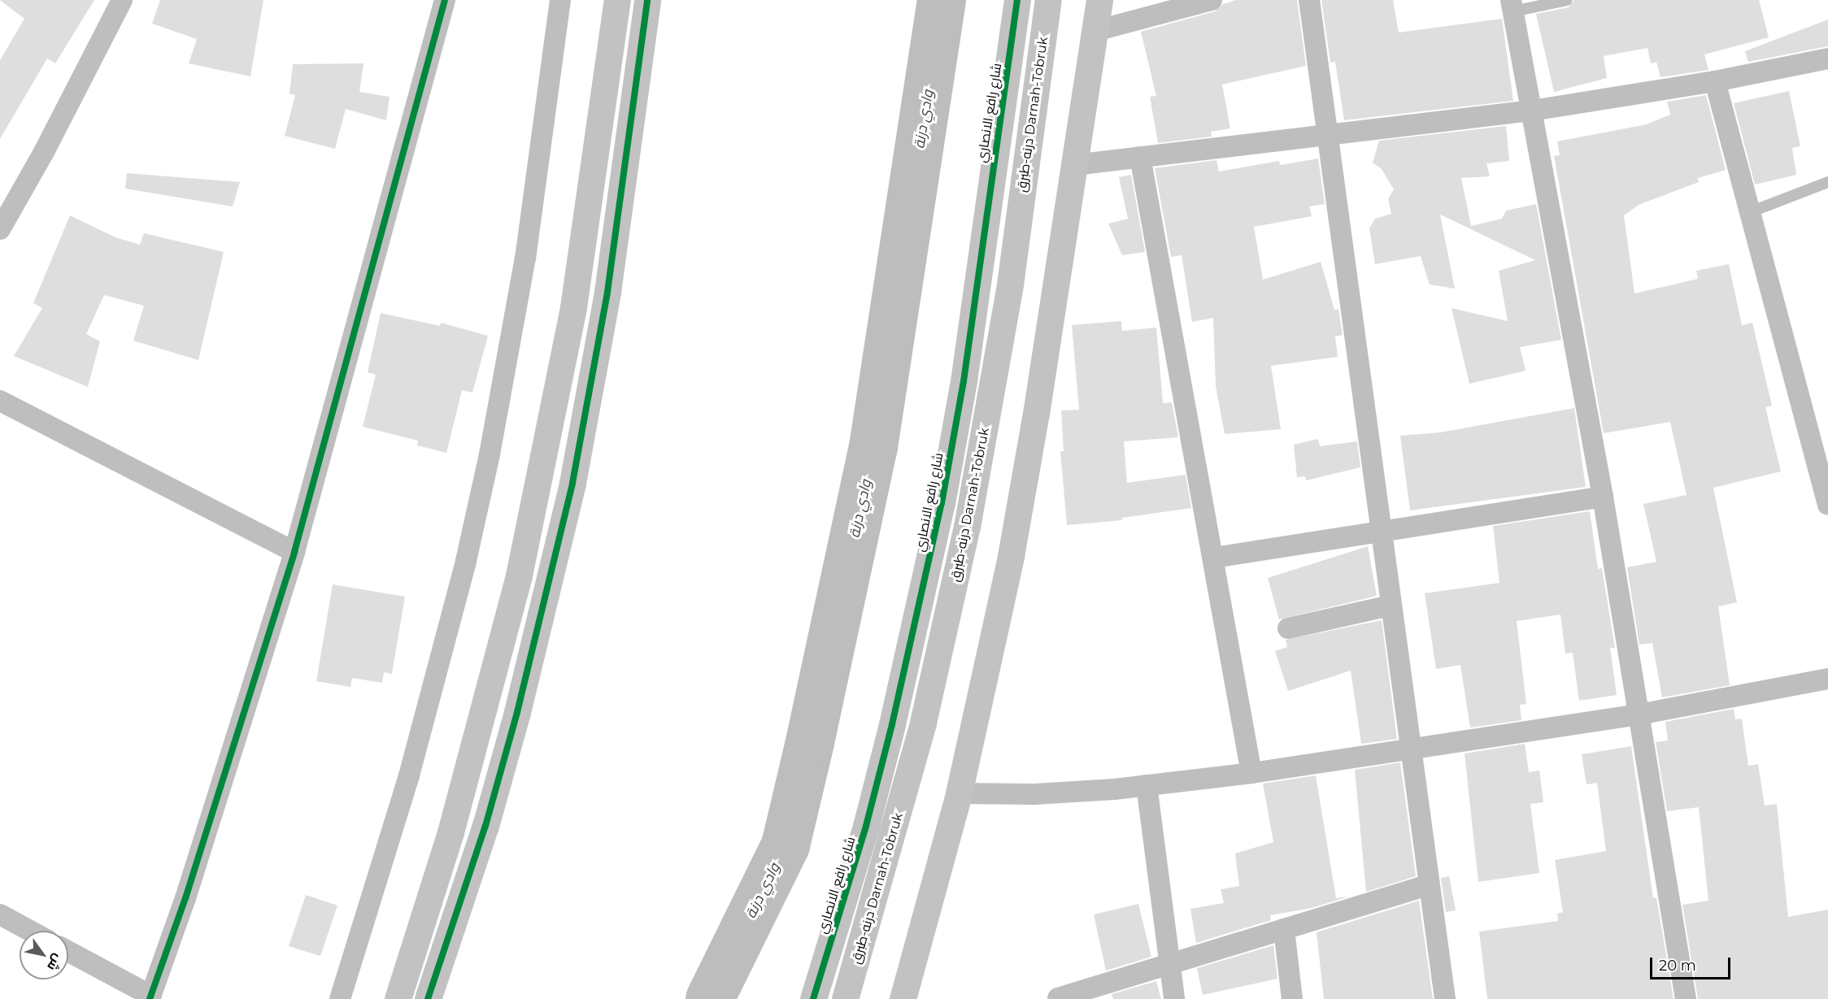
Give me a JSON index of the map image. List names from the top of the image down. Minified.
{"streets":{"street":["شارع رافع الانصاري","درنه-طبرق Darnah-Tobruk"]},"water":["وادي درنة"],"scale_bar":"20 m","north":"bottom right"}
